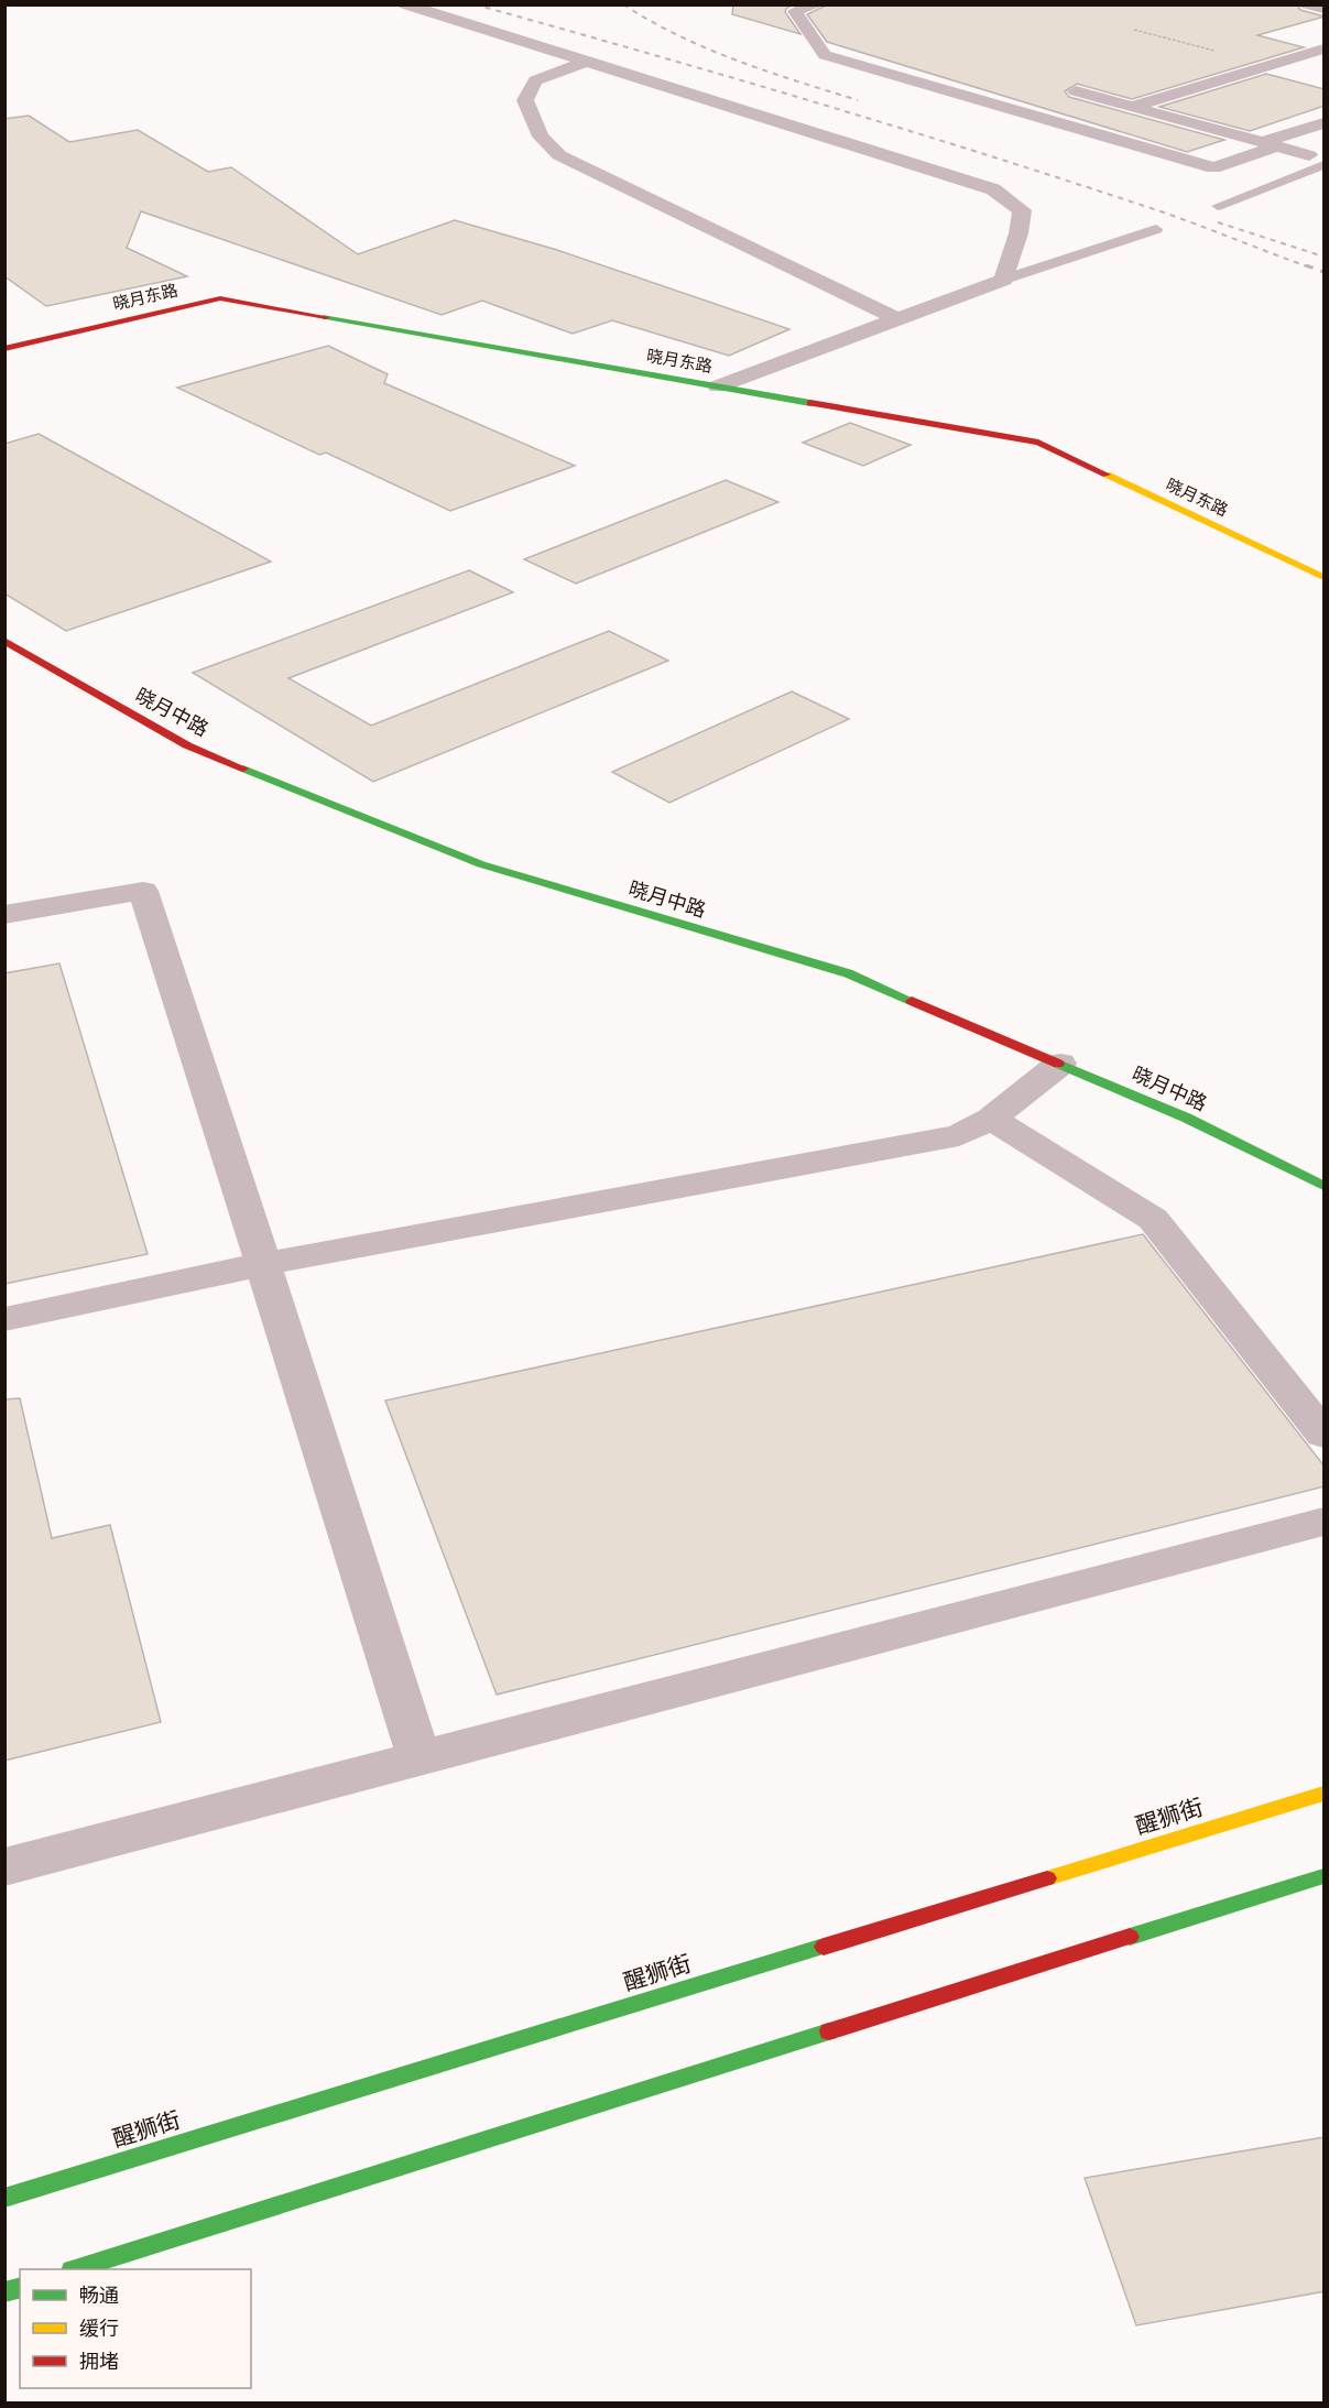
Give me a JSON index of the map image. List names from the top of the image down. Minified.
{"streets":{"street":["晓月东路","晓月中路","醒狮街"]},"legend":["畅通","缓行","拥堵"]}
